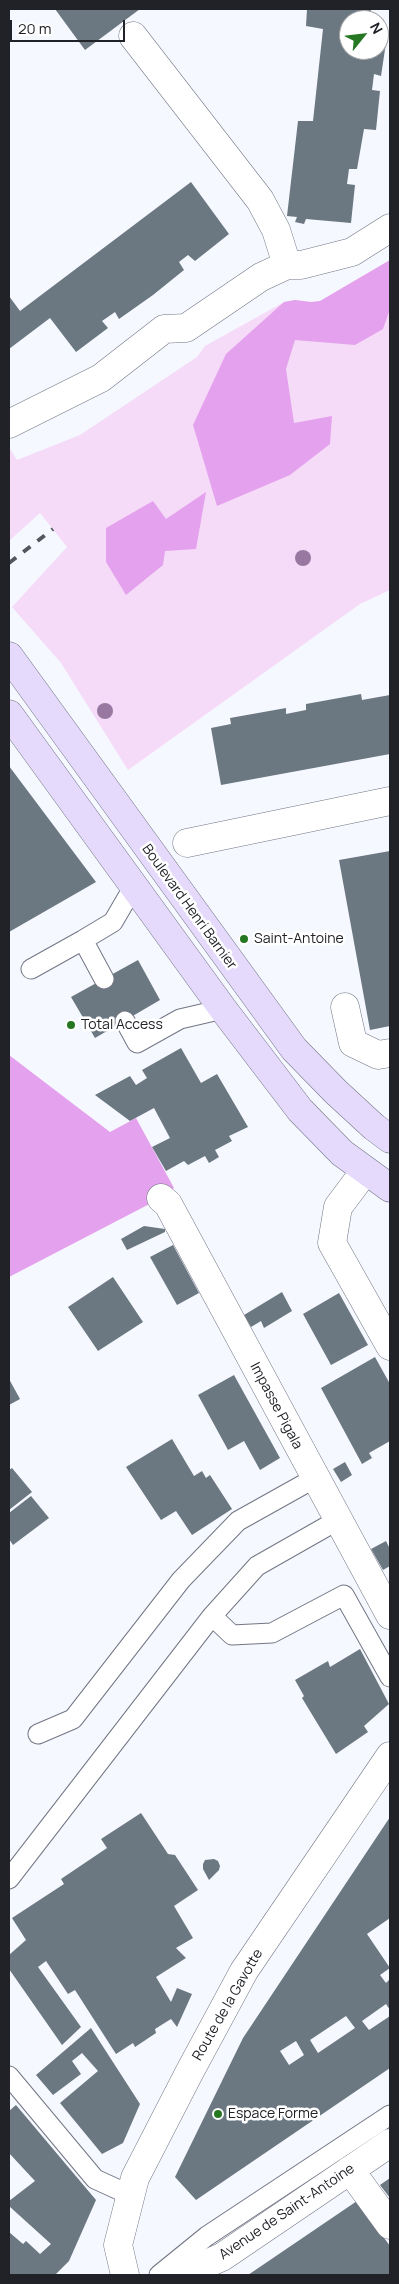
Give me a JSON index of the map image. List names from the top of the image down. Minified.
{"streets":{"main road":["Boulevard Henri Barnier"],"street":["Impasse Pigala","Route de la Gavotte","Avenue de Saint-Antoine"]},"places":["Saint-Antoine","Total Access","Espace Forme"],"scale_bar":"20 m","north":"top right"}
